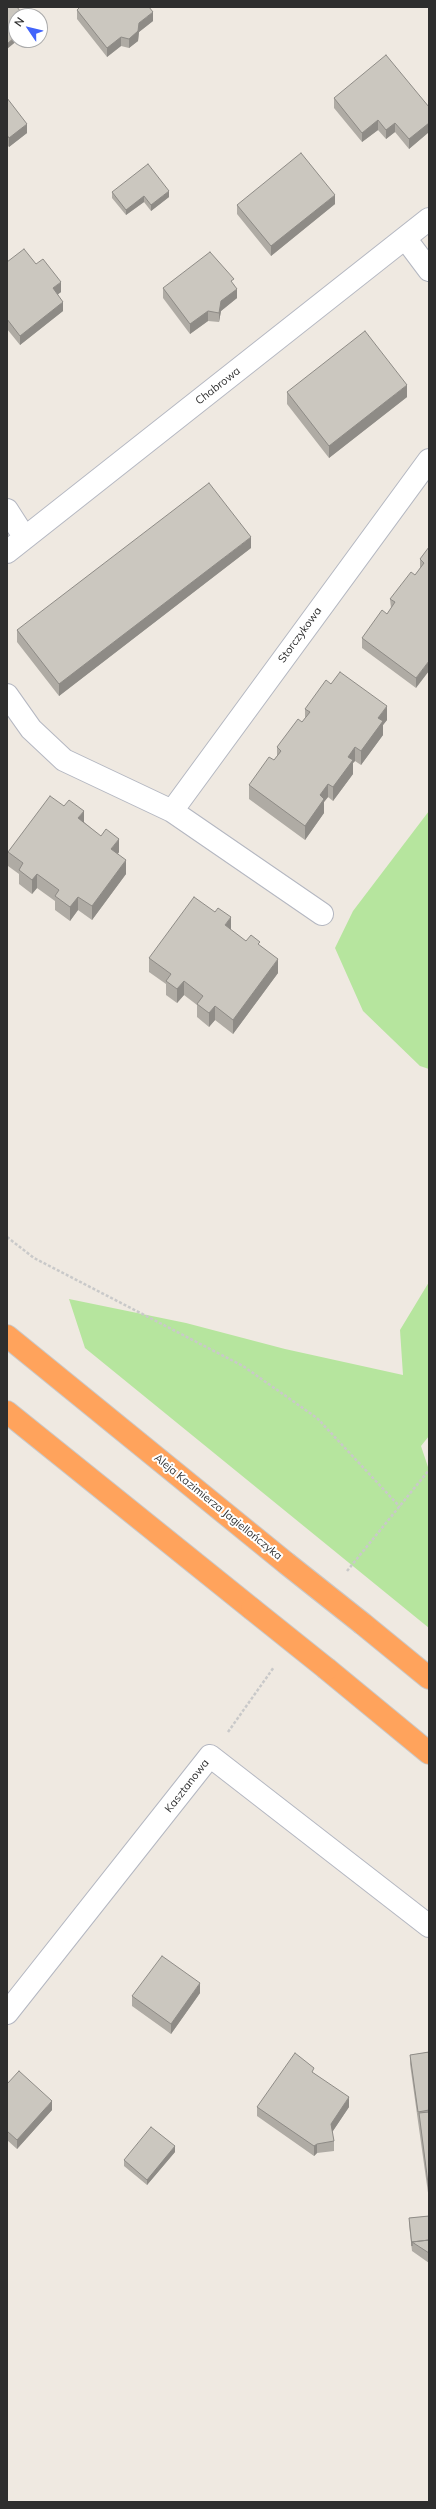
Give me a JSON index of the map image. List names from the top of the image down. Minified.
{"streets":{"highway":["Aleja Kazimierza Jagiellończyka"],"street":["Chabrowa","Storczykowa","Kasztanowa"]},"north":"top left"}
